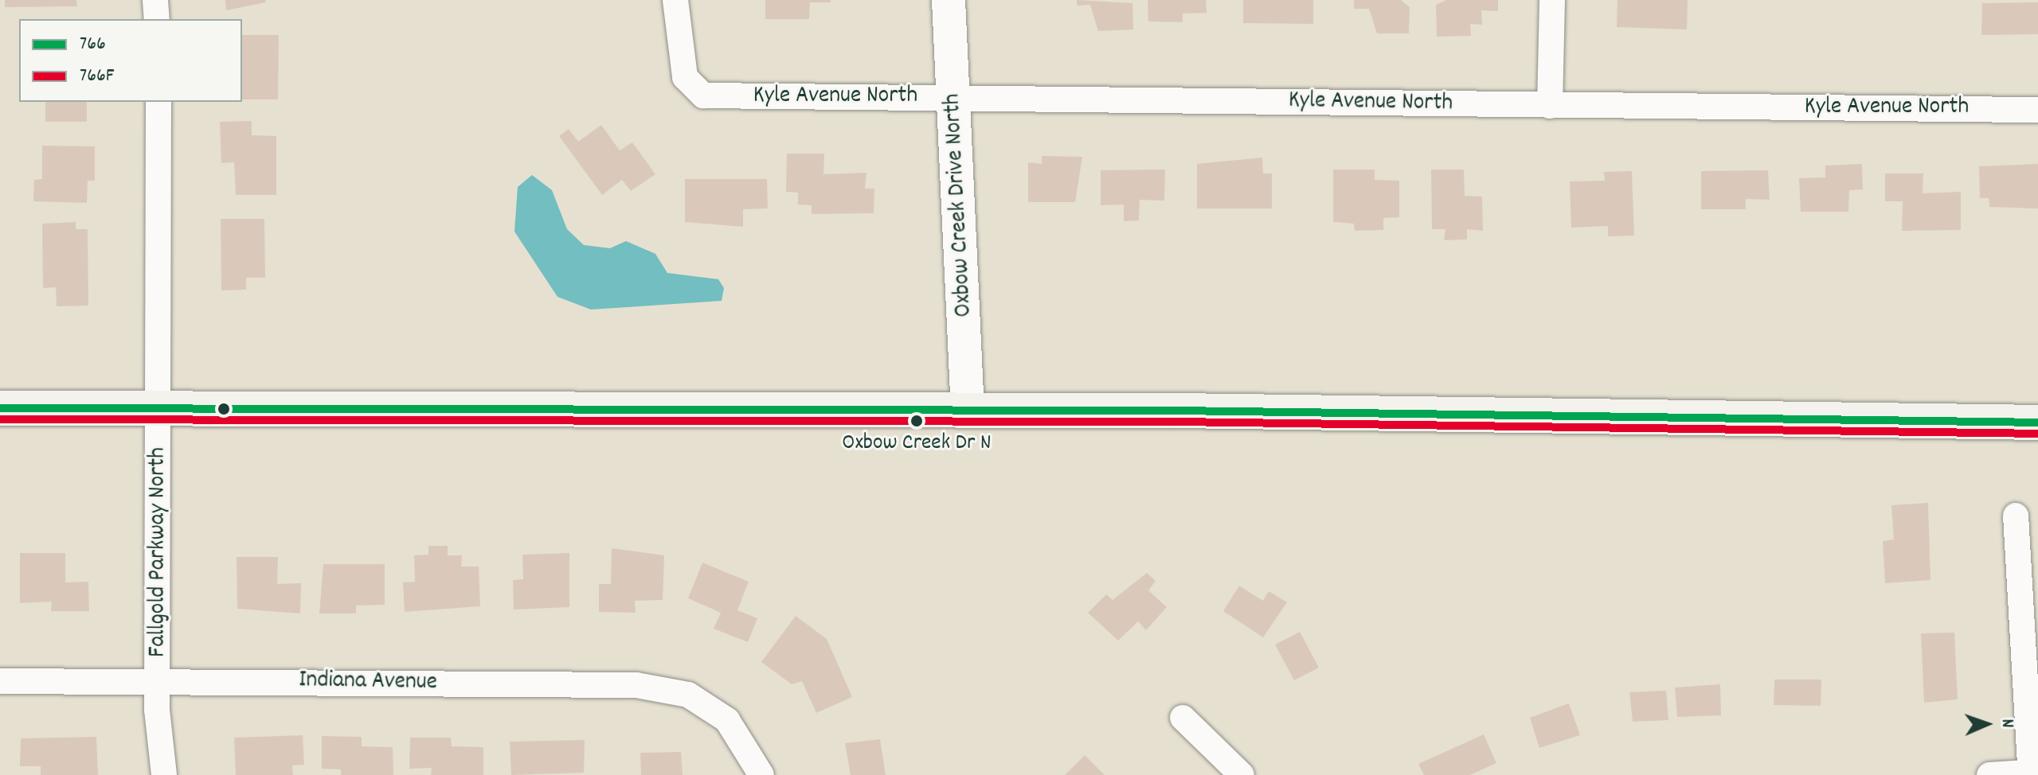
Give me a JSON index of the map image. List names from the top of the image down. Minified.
{"streets":{"street":["Kyle Avenue North","Oxbow Creek Drive North","Fallgold Parkway North","Indiana Avenue"]},"crossings":[["Kyle Avenue North","Oxbow Creek Drive North"],["Fallgold Parkway North","Indiana Avenue"]],"places":["Oxbow Creek Dr N"],"lines":["transit line 766","transit line 766F"],"legend":["766","766F"],"north":"right"}
